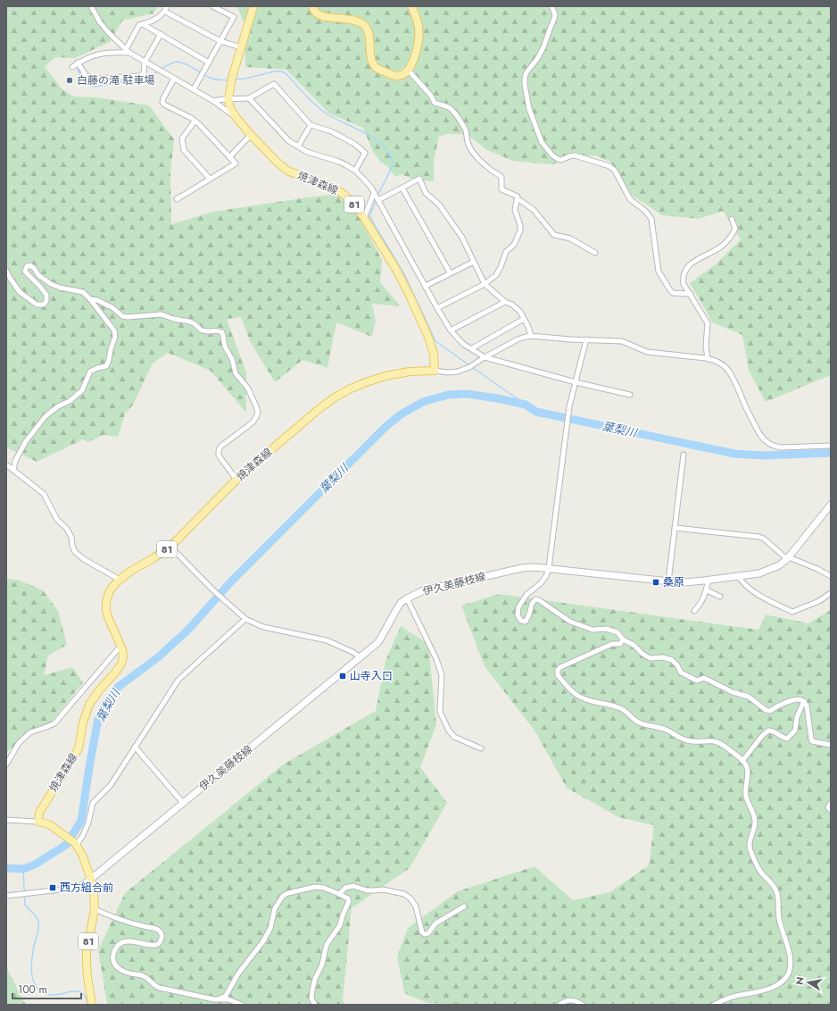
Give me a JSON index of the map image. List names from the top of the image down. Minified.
{"streets":{"main road":["焼津森線","81","伊久美藤枝線"]},"crossings":[["焼津森線","81"],["81","伊久美藤枝線"]],"water":["葉梨川"],"places":{"other":["白藤の滝 駐車場"],"transit":["桑原","山寺入口","西方組合前"]},"scale_bar":"100 m","north":"left"}
